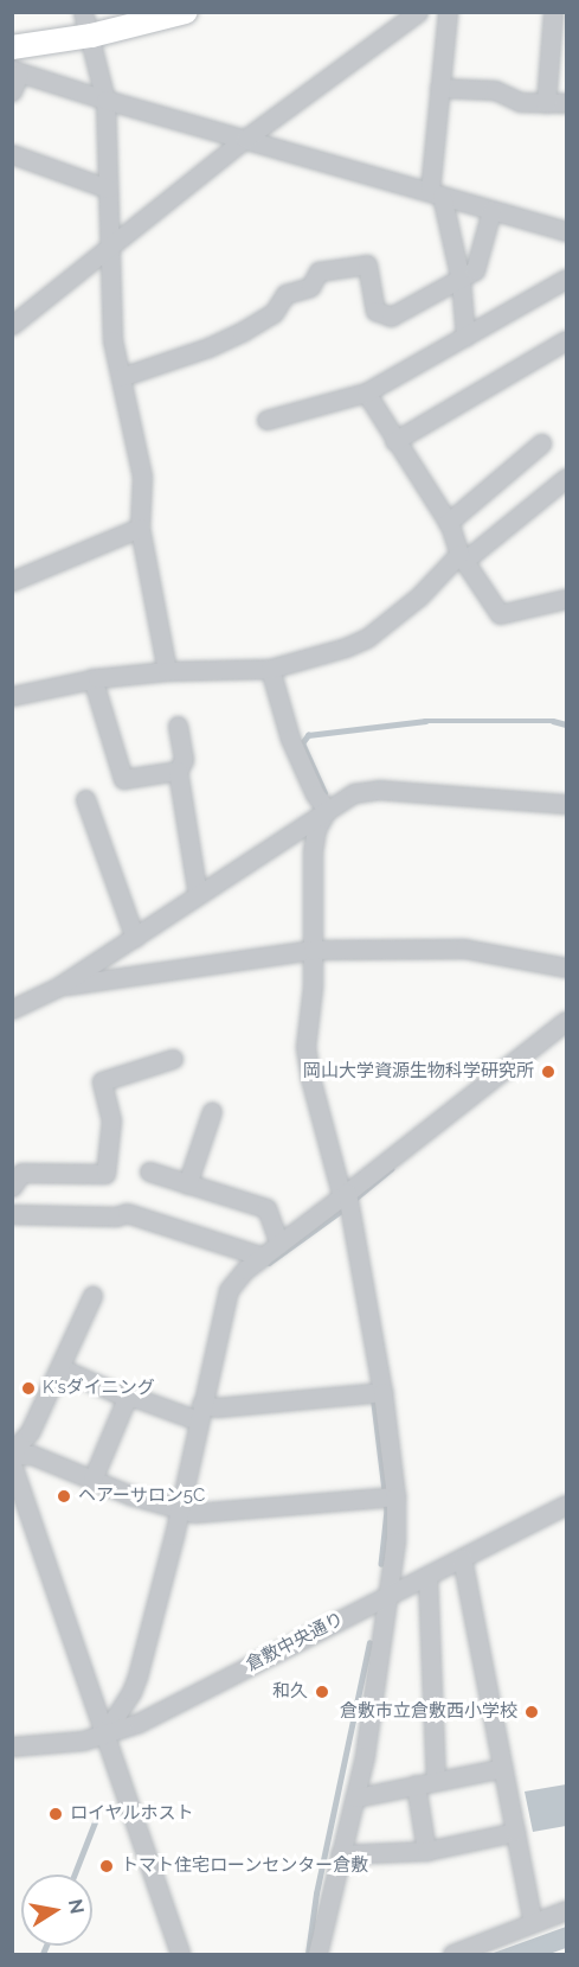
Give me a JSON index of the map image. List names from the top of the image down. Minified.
{"streets":{"street":["倉敷中央通り"]},"places":["岡山大学資源生物科学研究所","K'sダイニング","ヘアーサロン5C","和久","倉敷市立倉敷西小学校","ロイヤルホスト","トマト住宅ローンセンター倉敷"],"north":"right"}
